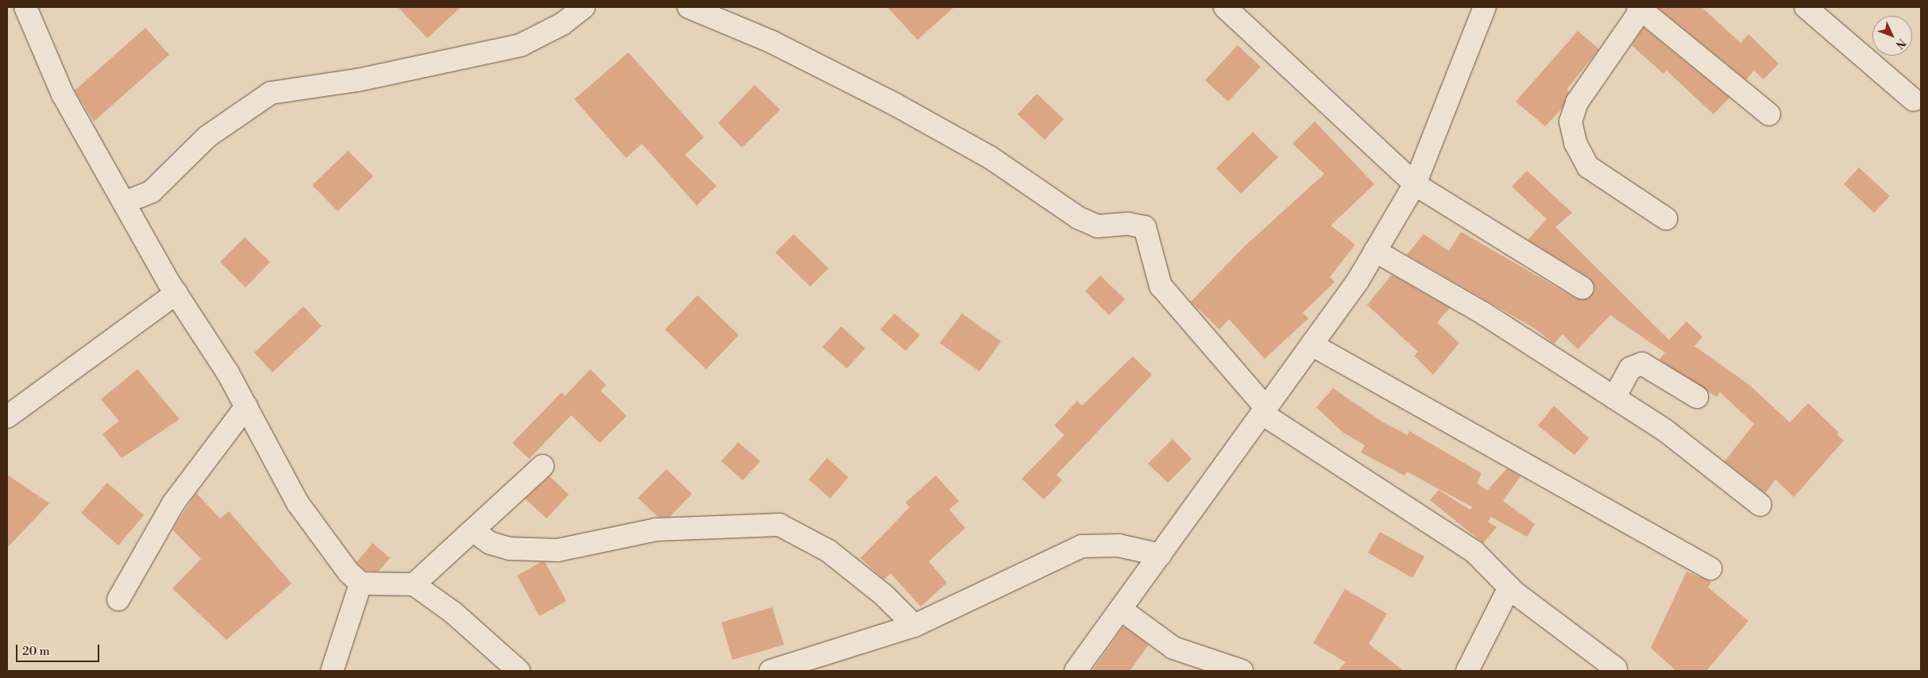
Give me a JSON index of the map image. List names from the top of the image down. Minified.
{"scale_bar":"20 m","north":"bottom right"}
